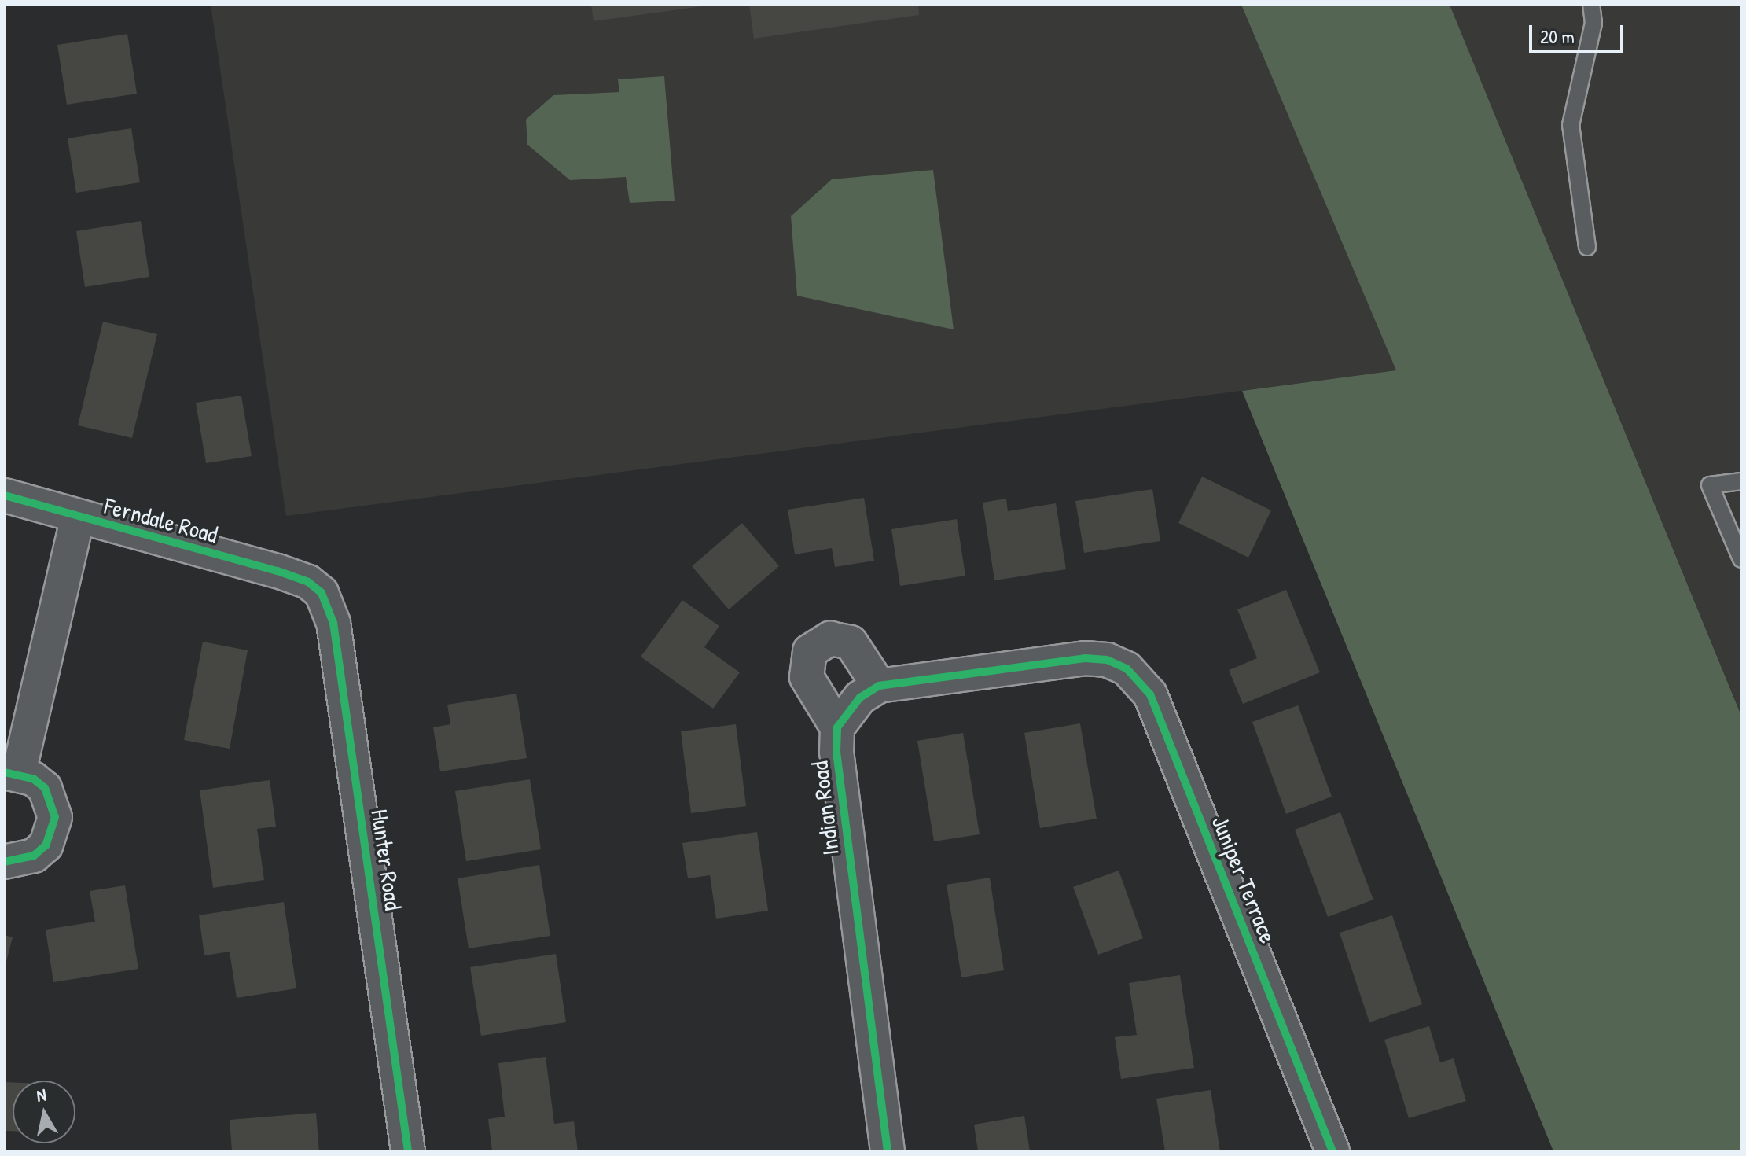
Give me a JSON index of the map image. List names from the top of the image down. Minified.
{"streets":{"street":["Ferndale Road","Indian Road","Hunter Road","Juniper Terrace"]},"crossings":[["Ferndale Road","Hunter Road"],["Indian Road","Juniper Terrace"]],"scale_bar":"20 m","north":"top"}
